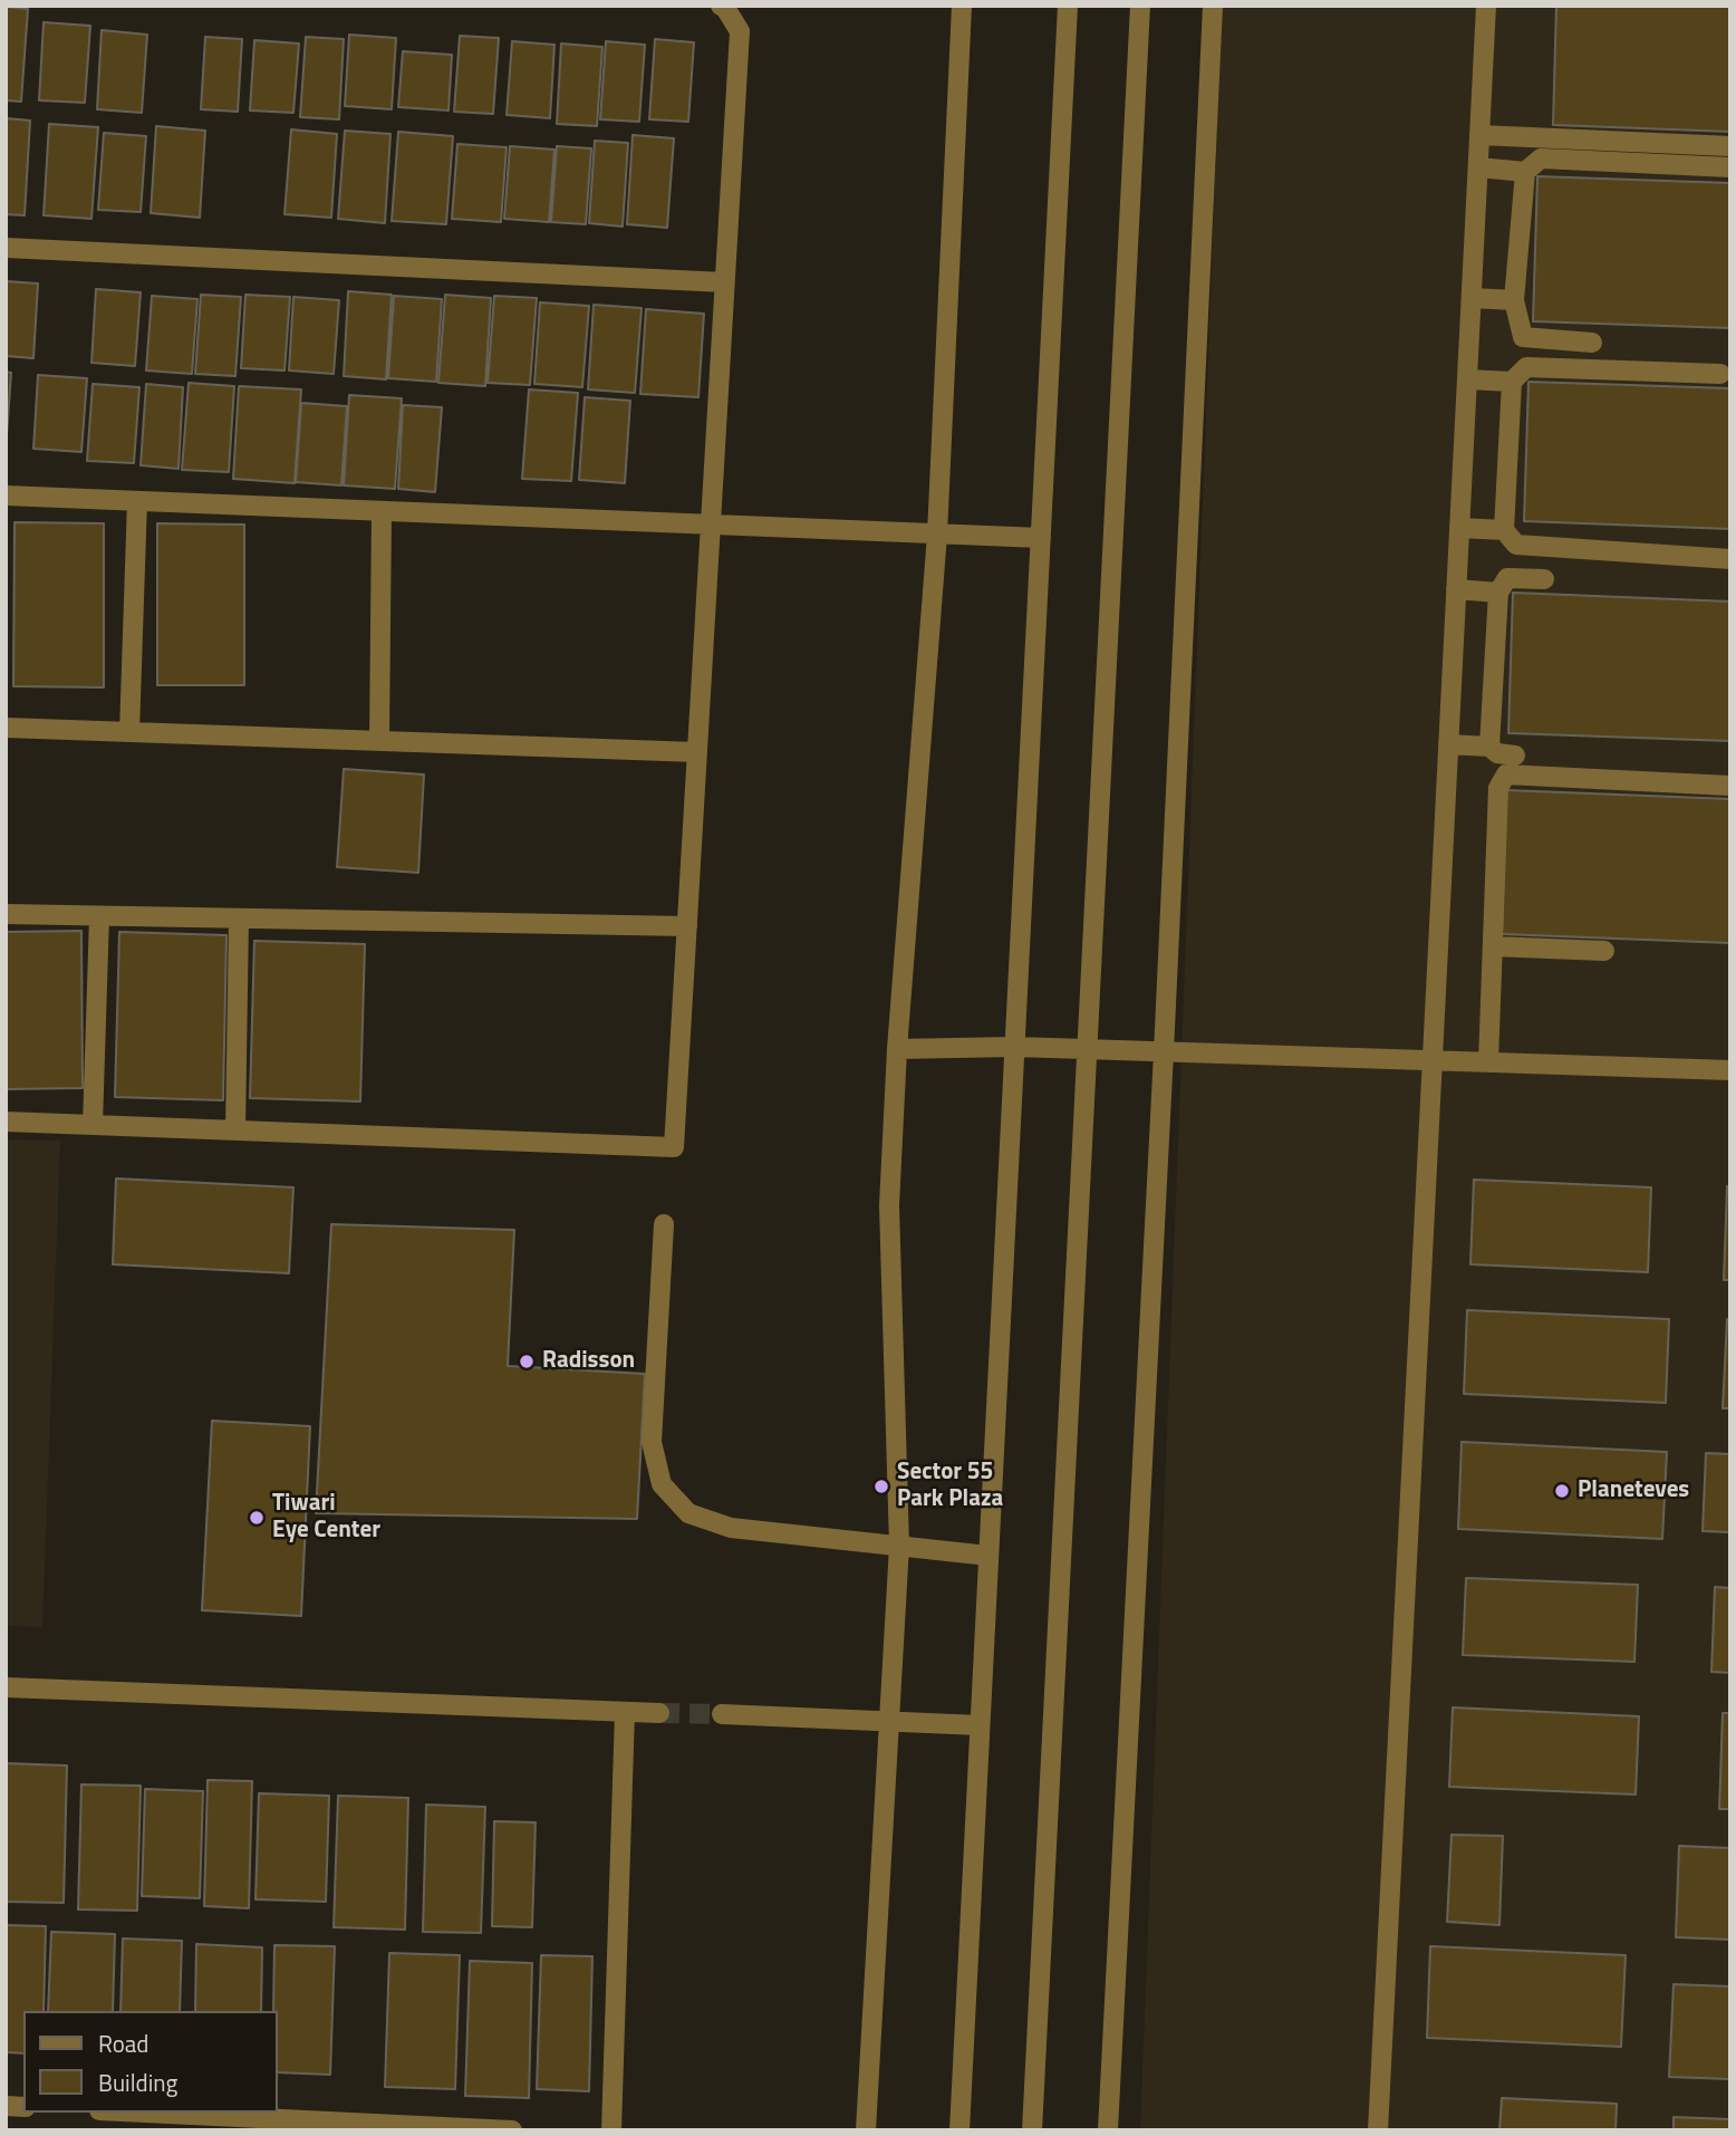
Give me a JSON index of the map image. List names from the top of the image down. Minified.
{"places":["Radisson","Sector 55 Park Plaza","Planeteves","Tiwari Eye Center"],"legend":["Road","Building"]}
